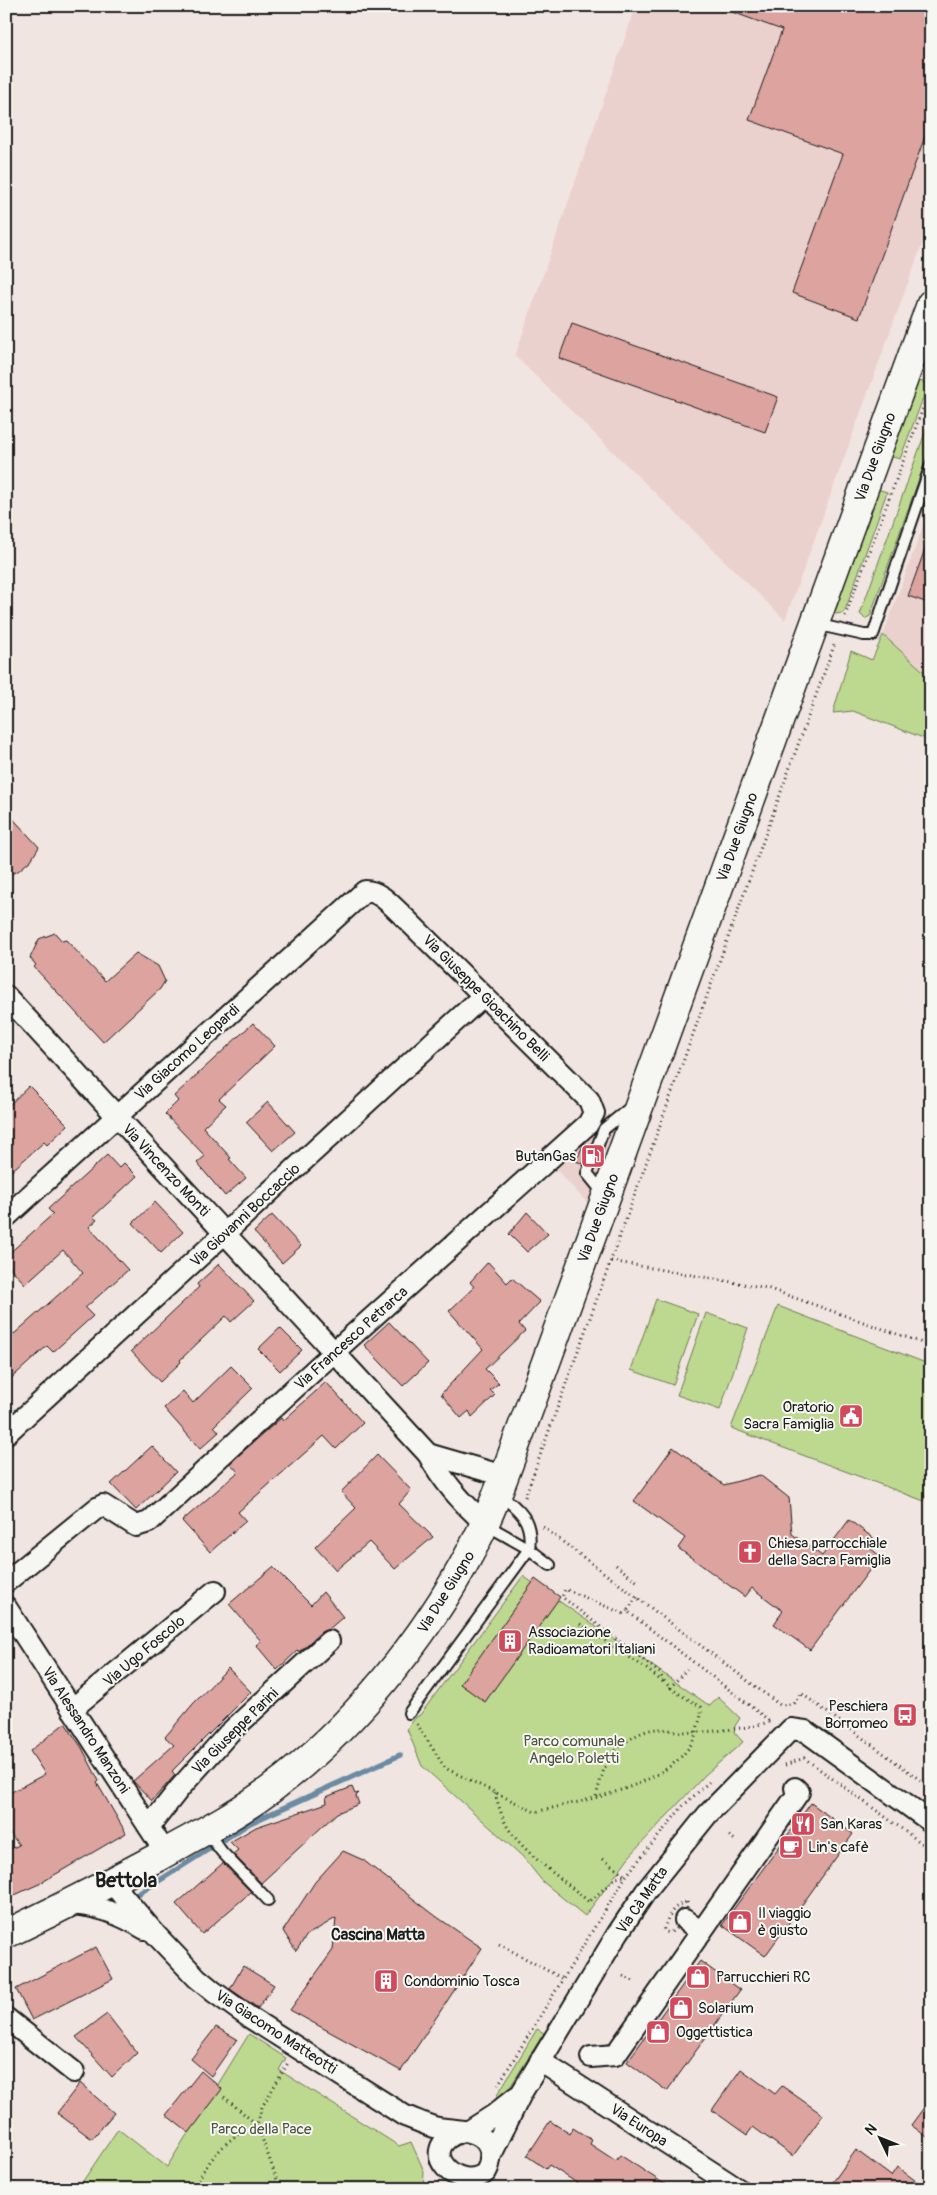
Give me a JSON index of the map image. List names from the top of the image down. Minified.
{"streets":{"main road":["Via Due Giugno"],"street":["Via Giuseppe Gioachino Belli","Via Giacomo Leopardi","Via Vincenzo Monti","Via Giovanni Boccaccio","Via Francesco Petrarca","Via Ugo Foscolo","Via Alessandro Manzoni","Via Giuseppe Parini","Via Cà Matta","Via Giacomo Matteotti","Via Europa"]},"crossings":[["Via Due Giugno","Via Vincenzo Monti"],["Via Due Giugno","Via Alessandro Manzoni"],["Via Due Giugno","Via Giacomo Matteotti"],["Via Giuseppe Gioachino Belli","Via Giacomo Leopardi"],["Via Giuseppe Gioachino Belli","Via Giovanni Boccaccio"],["Via Giuseppe Gioachino Belli","Via Francesco Petrarca"],["Via Giacomo Leopardi","Via Vincenzo Monti"],["Via Vincenzo Monti","Via Giovanni Boccaccio"],["Via Vincenzo Monti","Via Francesco Petrarca"],["Via Ugo Foscolo","Via Alessandro Manzoni"],["Via Alessandro Manzoni","Via Giuseppe Parini"],["Via Cà Matta","Via Giacomo Matteotti"],["Via Cà Matta","Via Europa"]],"districts":["Bettola","Cascina Matta"],"parks":["Parco comunale Angelo Poletti","Parco della Pace"],"places":{"fuel station":["ButanGas"],"public building":["Oratorio Sacra Famiglia"],"church":["Chiesa parrocchiale della Sacra Famiglia"],"building":["Associazione Radioamatori Italiani","Condominio Tosca"],"bus stop":["Peschiera Borromeo"],"restaurant":["San Karas"],"cafe":["Lin's cafè"],"shop":["Il viaggio è giusto","Parrucchieri RC","Solarium","Oggettistica"]},"north":"top left"}
